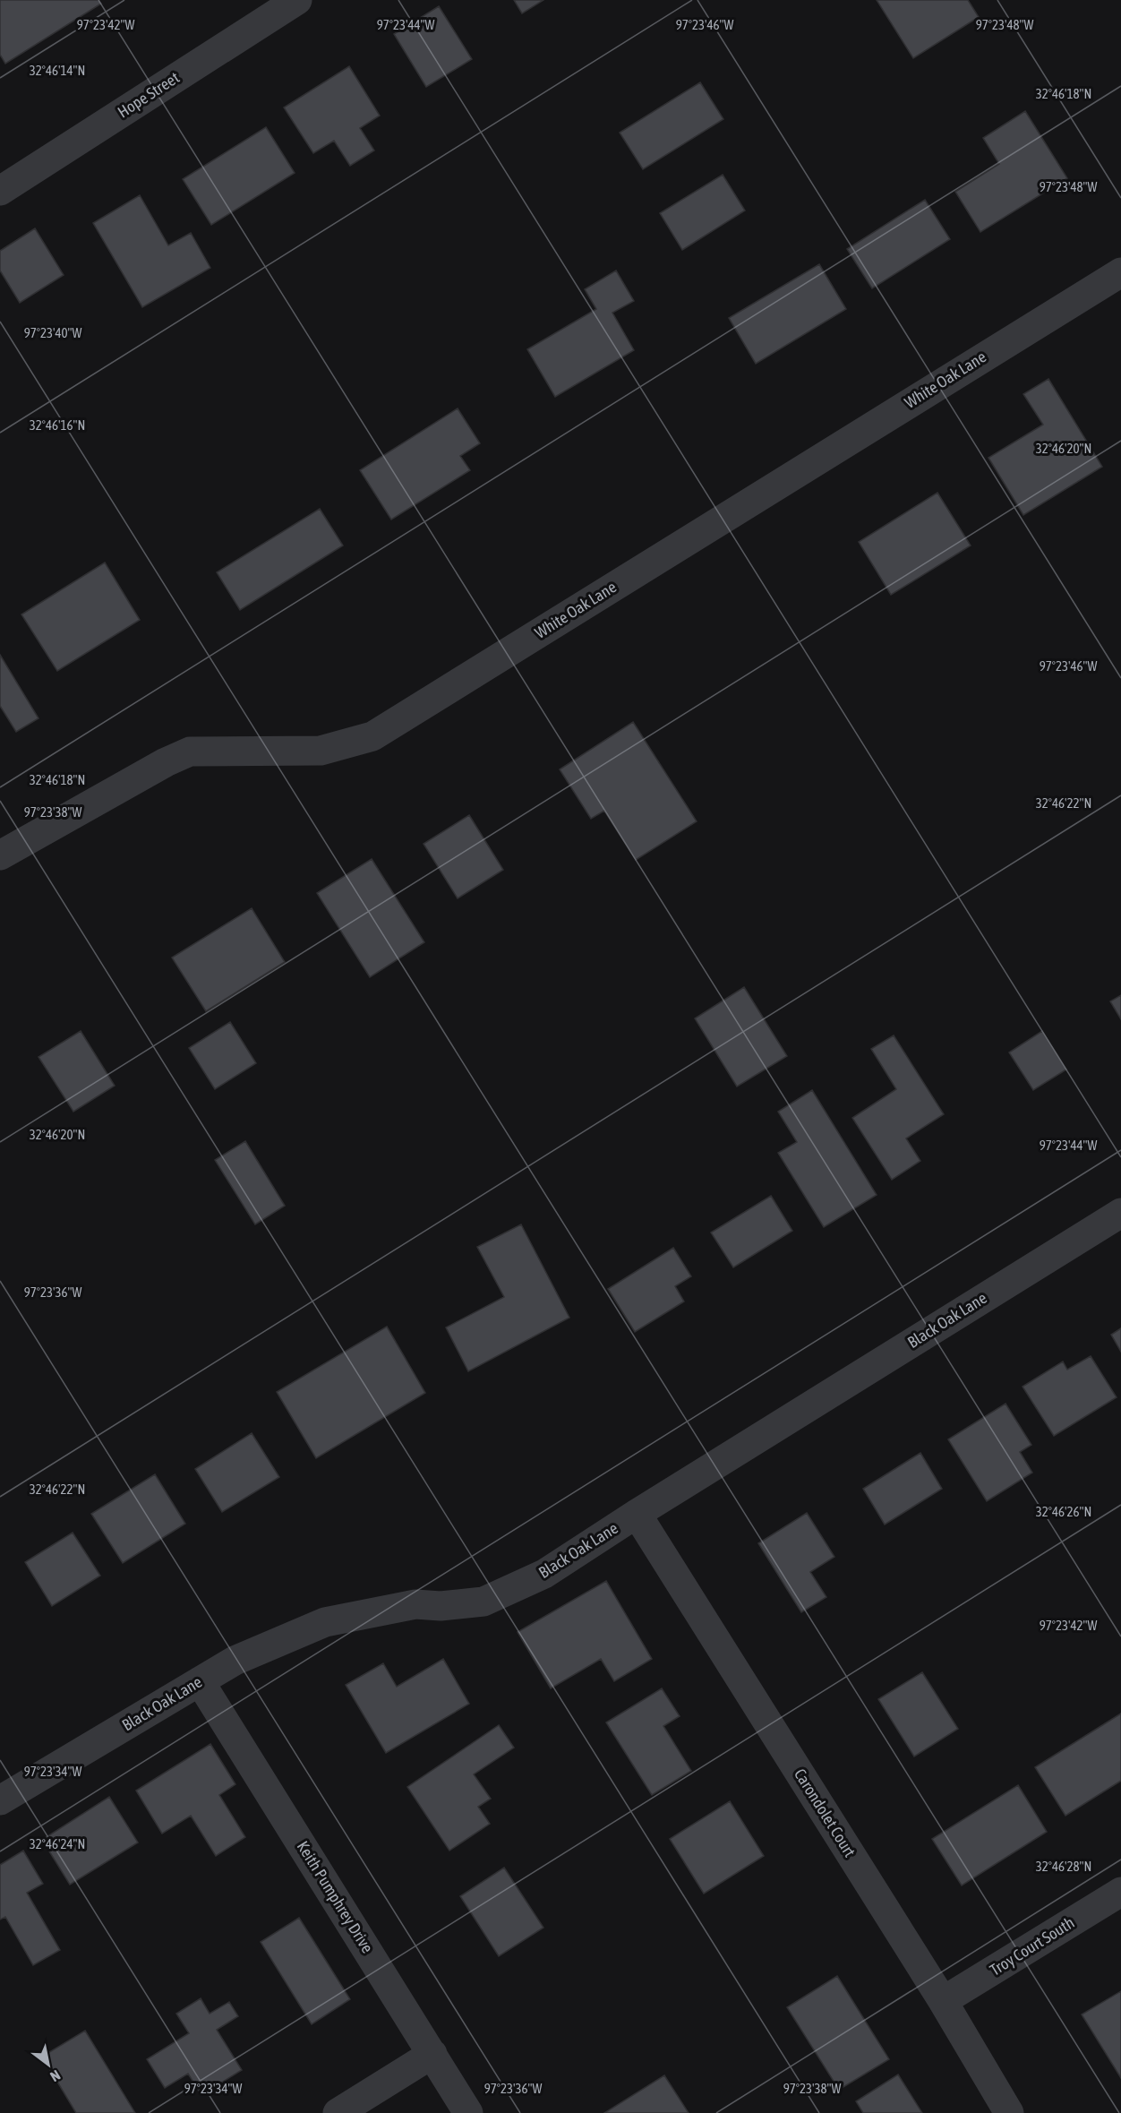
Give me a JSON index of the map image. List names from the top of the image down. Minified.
{"streets":{"street":["Hope Street","White Oak Lane","Black Oak Lane","Carondolet Court","Keith Pumphrey Drive","Troy Court South"]},"crossings":[["Black Oak Lane","Carondolet Court"],["Black Oak Lane","Keith Pumphrey Drive"],["Carondolet Court","Troy Court South"]],"north":"bottom right","coordinates":["97°23'42\"W","97°23'44\"W","97°23'46\"W","97°23'48\"W","32°46'14\"N","32°46'18\"N","97°23'40\"W","32°46'16\"N","32°46'20\"N","32°46'22\"N","97°23'38\"W","97°23'36\"W","32°46'26\"N","97°23'34\"W","32°46'24\"N","32°46'28\"N"]}
